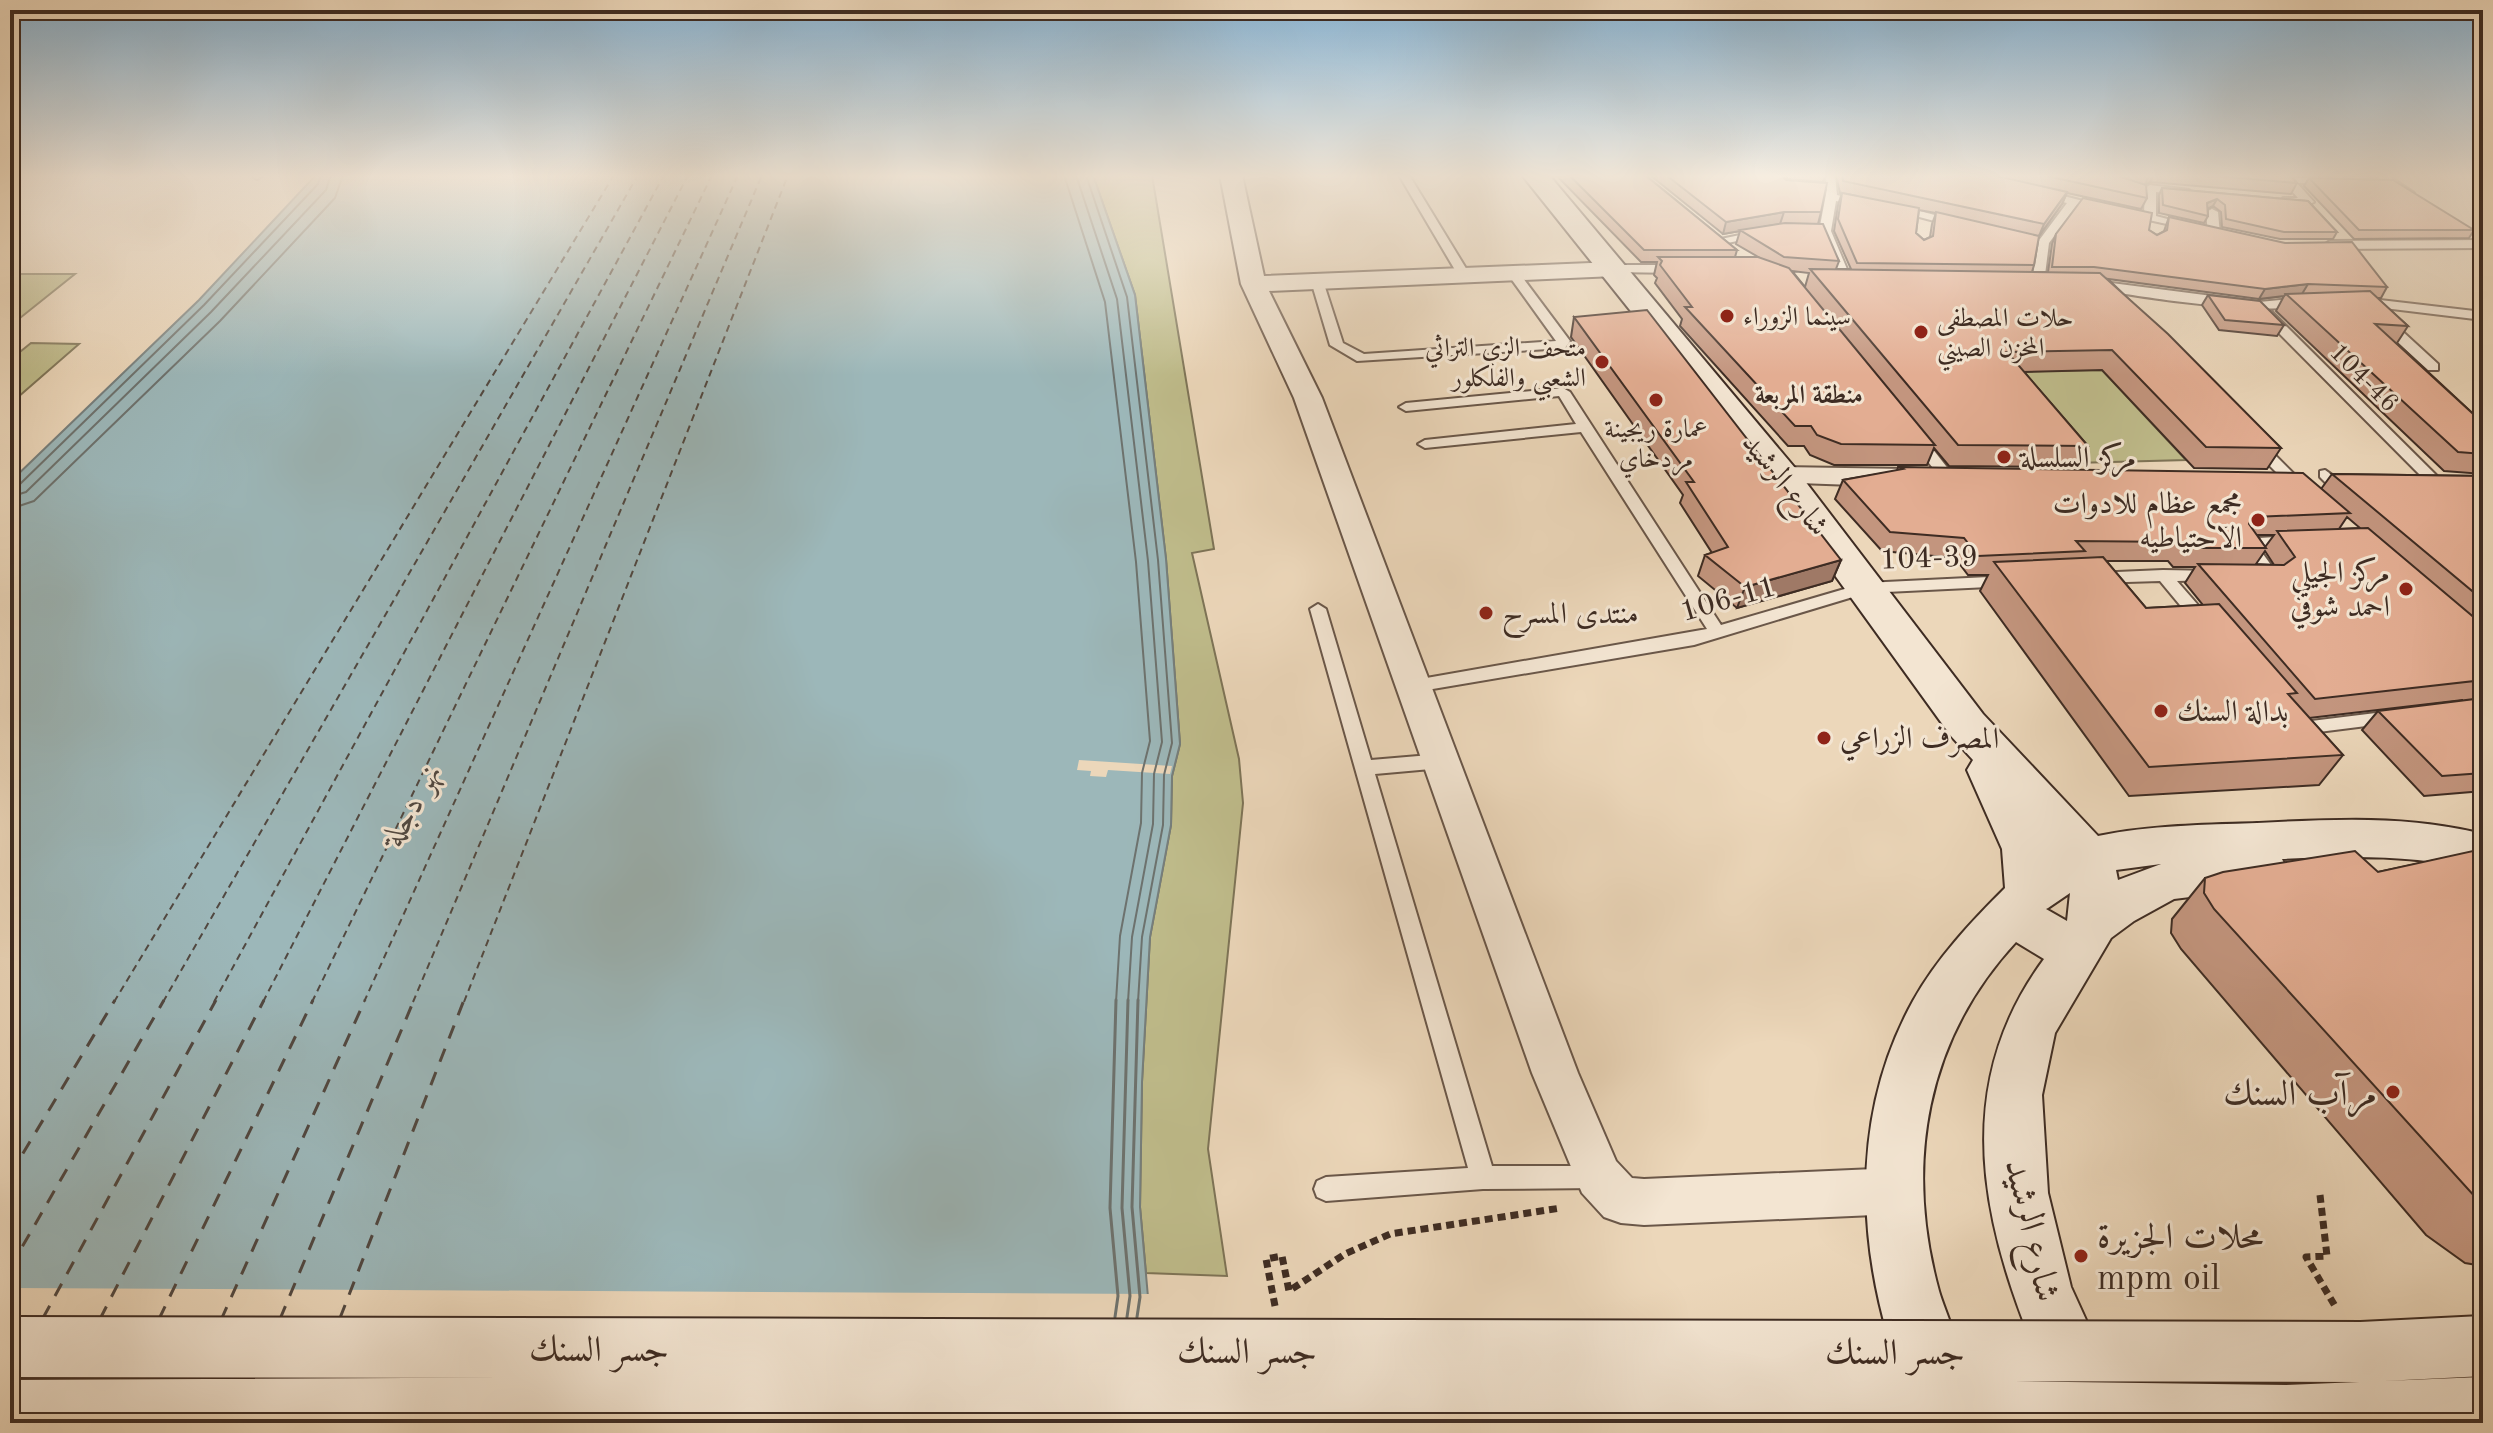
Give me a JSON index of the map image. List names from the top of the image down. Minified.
{"streets":{"main road":["شارع الرشيد","جسر السنك"],"lane":["104-46","104-39","106-11"]},"crossings":[["شارع الرشيد","104-39"],["شارع الرشيد","106-11"],["104-39","106-11"]],"districts":["منطقة المربعة"],"water":["نهر دجلة"],"places":["سينما الزوراء","حلات المصطفى المخزن الصيني","متحف الزي التراثي الشعبي والفلكلور","عمارة ريجينة مردخاي","مركز السلسلة","مجمع عظام للادوات الاحتياطيه","مركز الجيلي احمد شوقي","منتدى المسرح","بدالة السنك","المصرف الزراعي","مرآب السنك","محلات الجزيرة mpm oil"]}
